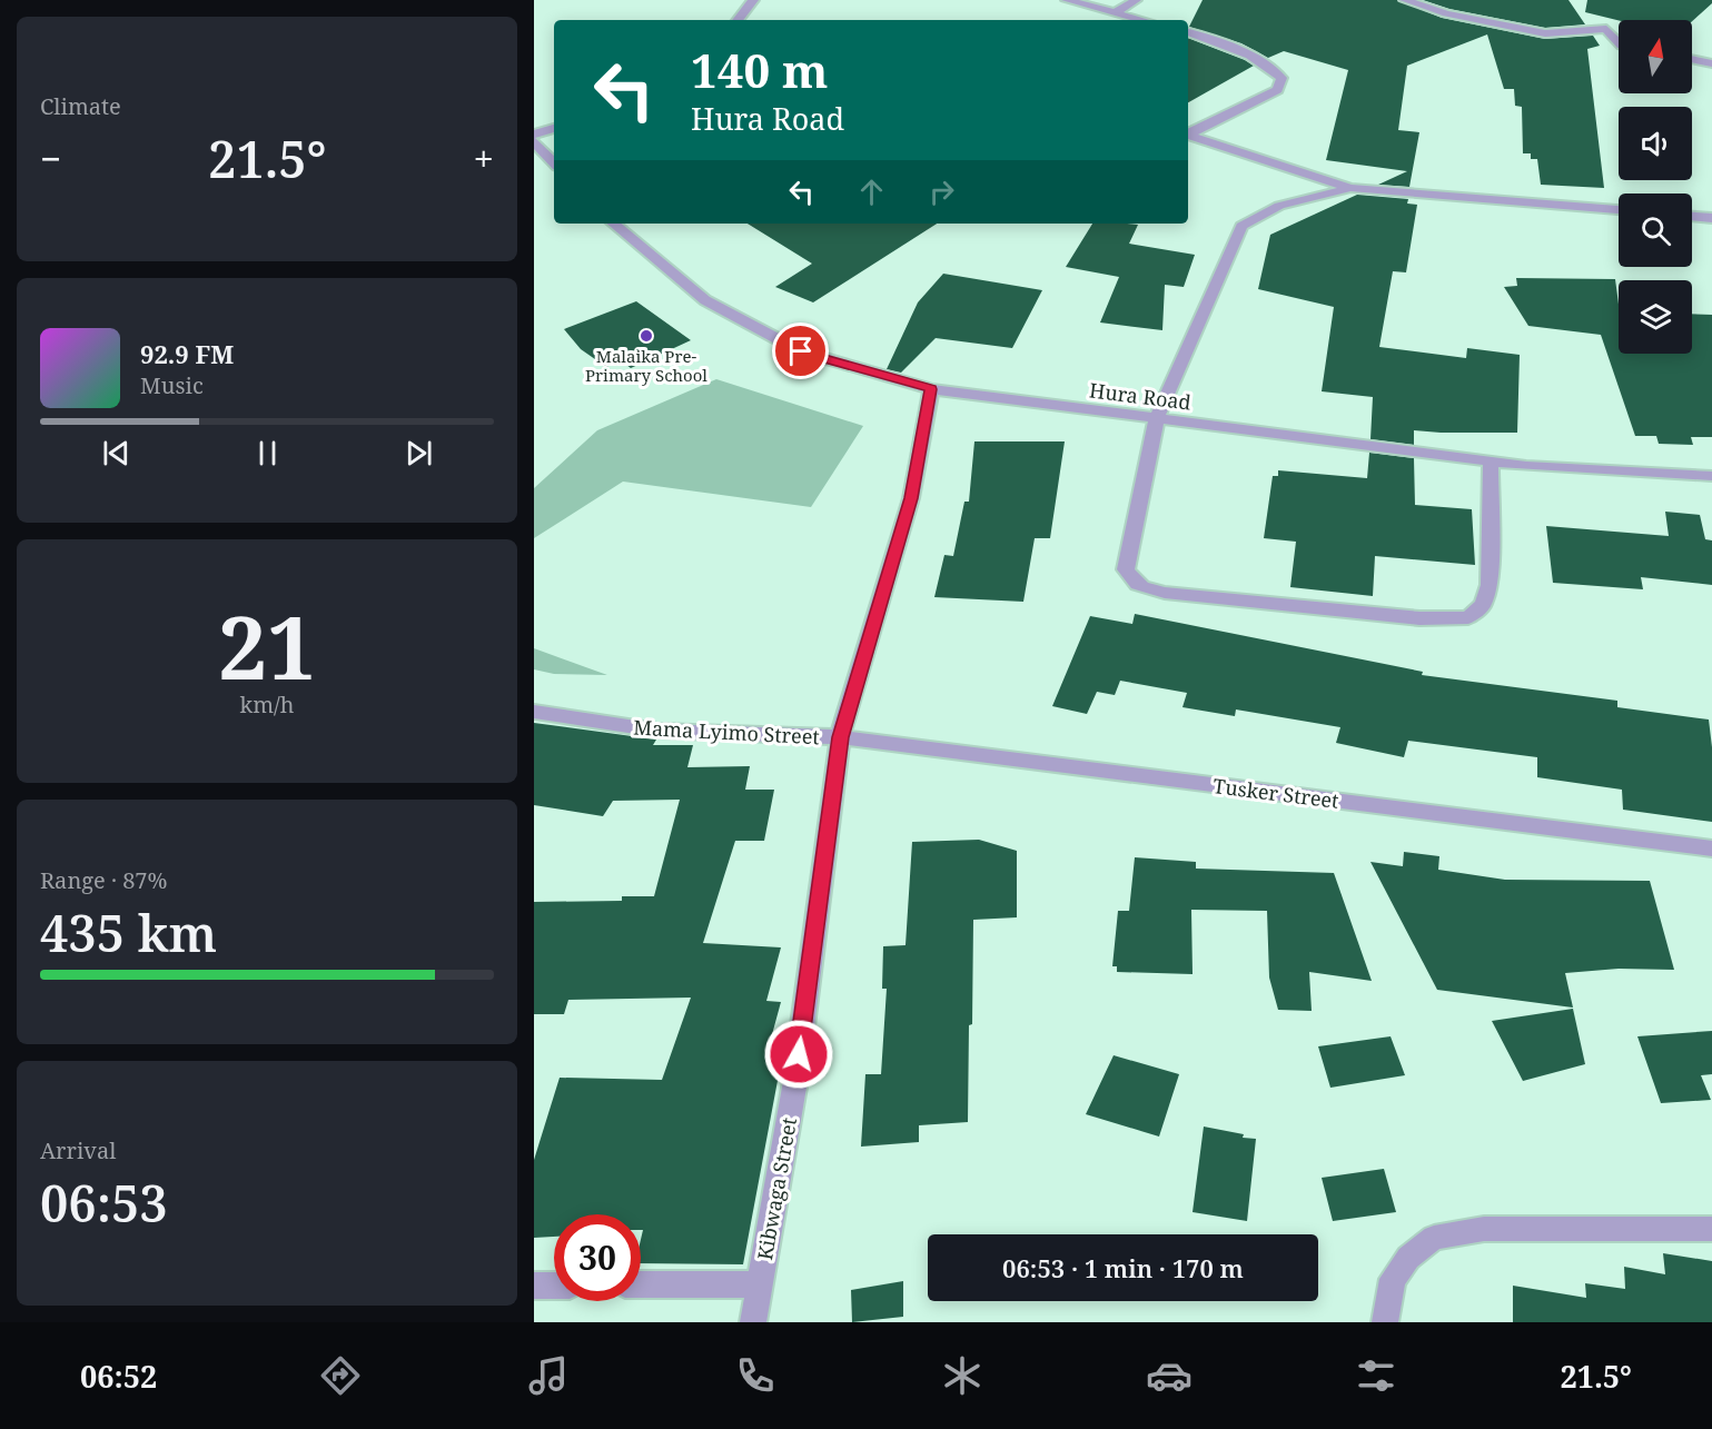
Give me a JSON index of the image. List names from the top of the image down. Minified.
{"streets":{"street":["Hura Road","Mama Lyimo Street","Tusker Street","Kibwaga Street"]},"crossings":[["Hura Road","Kibwaga Street"],["Mama Lyimo Street","Tusker Street"],["Mama Lyimo Street","Kibwaga Street"],["Tusker Street","Kibwaga Street"]],"places":["Malaika Pre- Primary School"],"north":"top","page":{"tile":["Climate",["21","km/h"],["Range · 87%","435 km"],["Arrival","06:53"]],"turn":["140 m","Hura Road"],"heat":["−","21.5°","+"],"song":["92.9 FM","Music"],"limit":"30","trip":"06:53 · 1 min · 170 m","tabs":["06:52","21.5°"]}}
